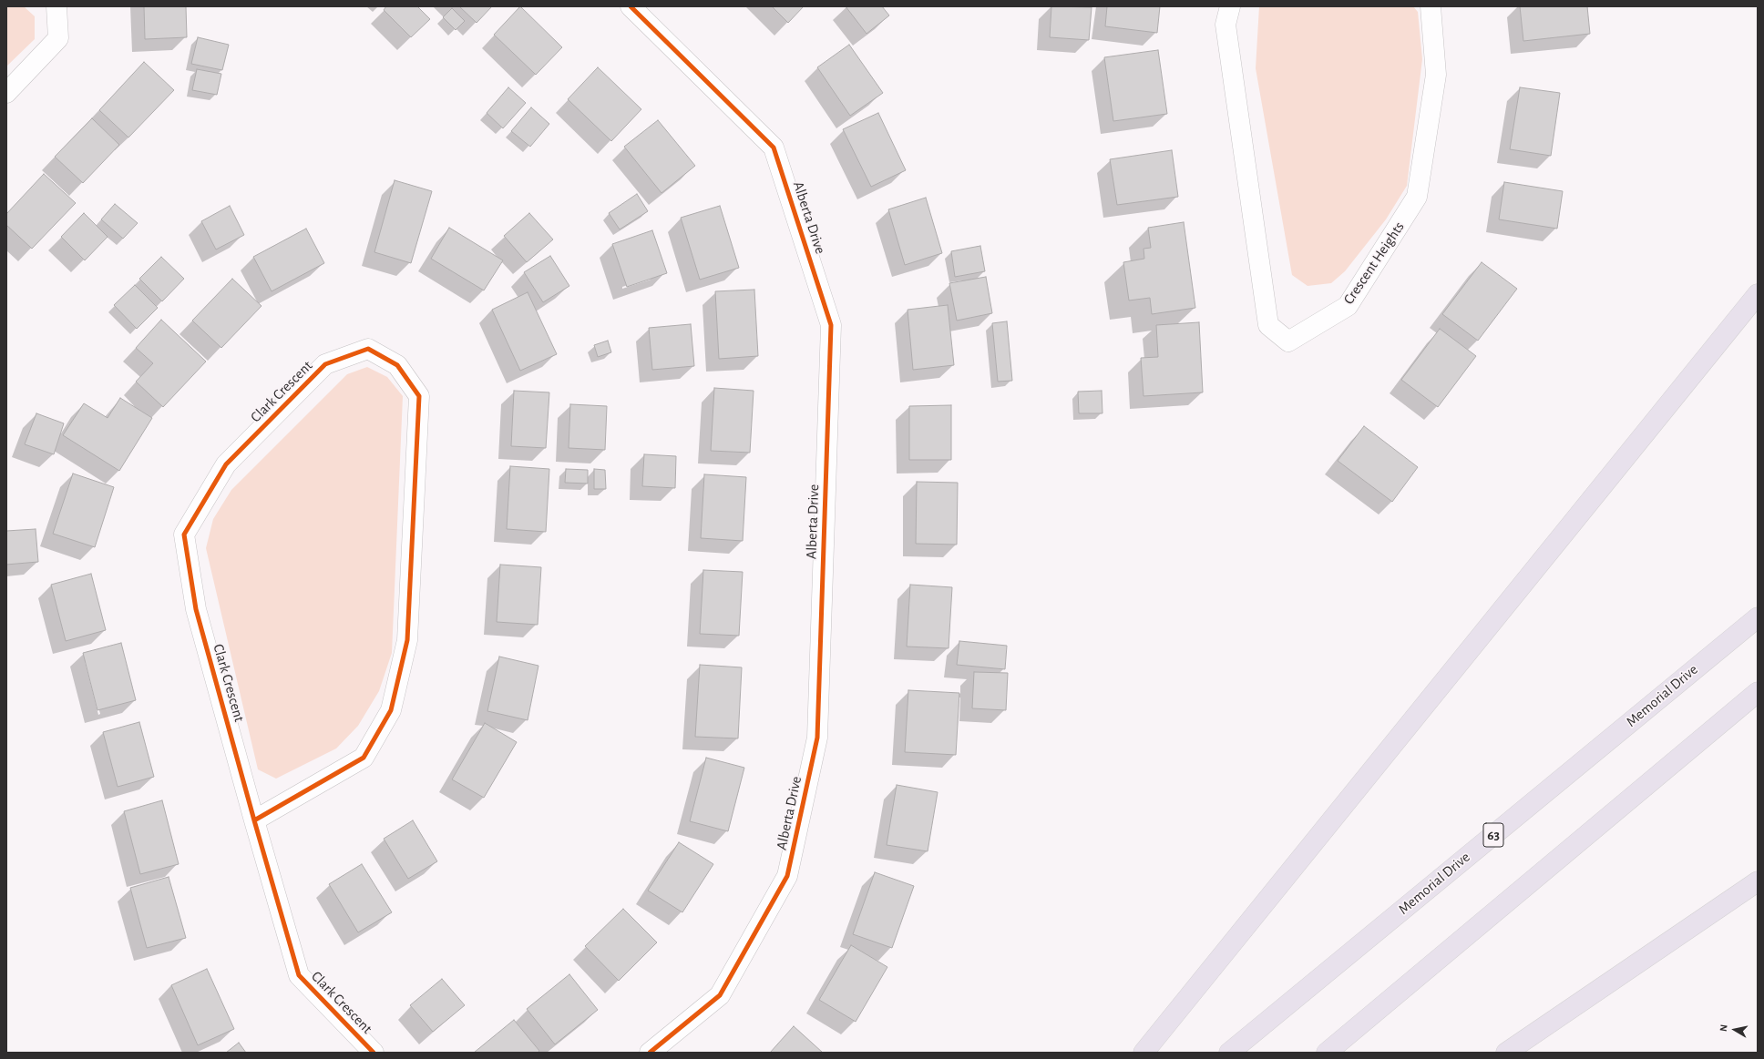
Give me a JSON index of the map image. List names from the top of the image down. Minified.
{"streets":{"highway":["Memorial Drive","63"],"street":["Alberta Drive","Crescent Heights","Clark Crescent"]},"north":"left"}
